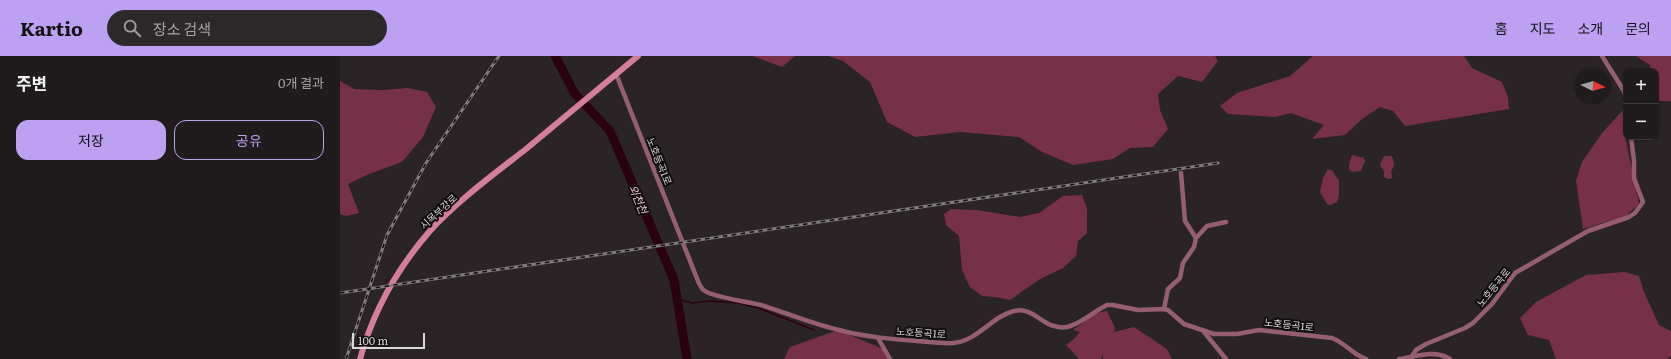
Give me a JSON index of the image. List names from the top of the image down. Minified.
{"streets":{"street":["노호등곡1로","시목부강로","노호등곡로"]},"crossings":[["노호등곡1로","시목부강로"]],"water":["외천천"],"scale_bar":"100 m","north":"right","page":{"header":"Kartio","search":"장소 검색","nav":["홈","지도","소개","문의"],"heading":["주변","0개 결과"],"map_buttons":["+","−"],"buttons":["저장","공유"],"scale":"100 m"}}
